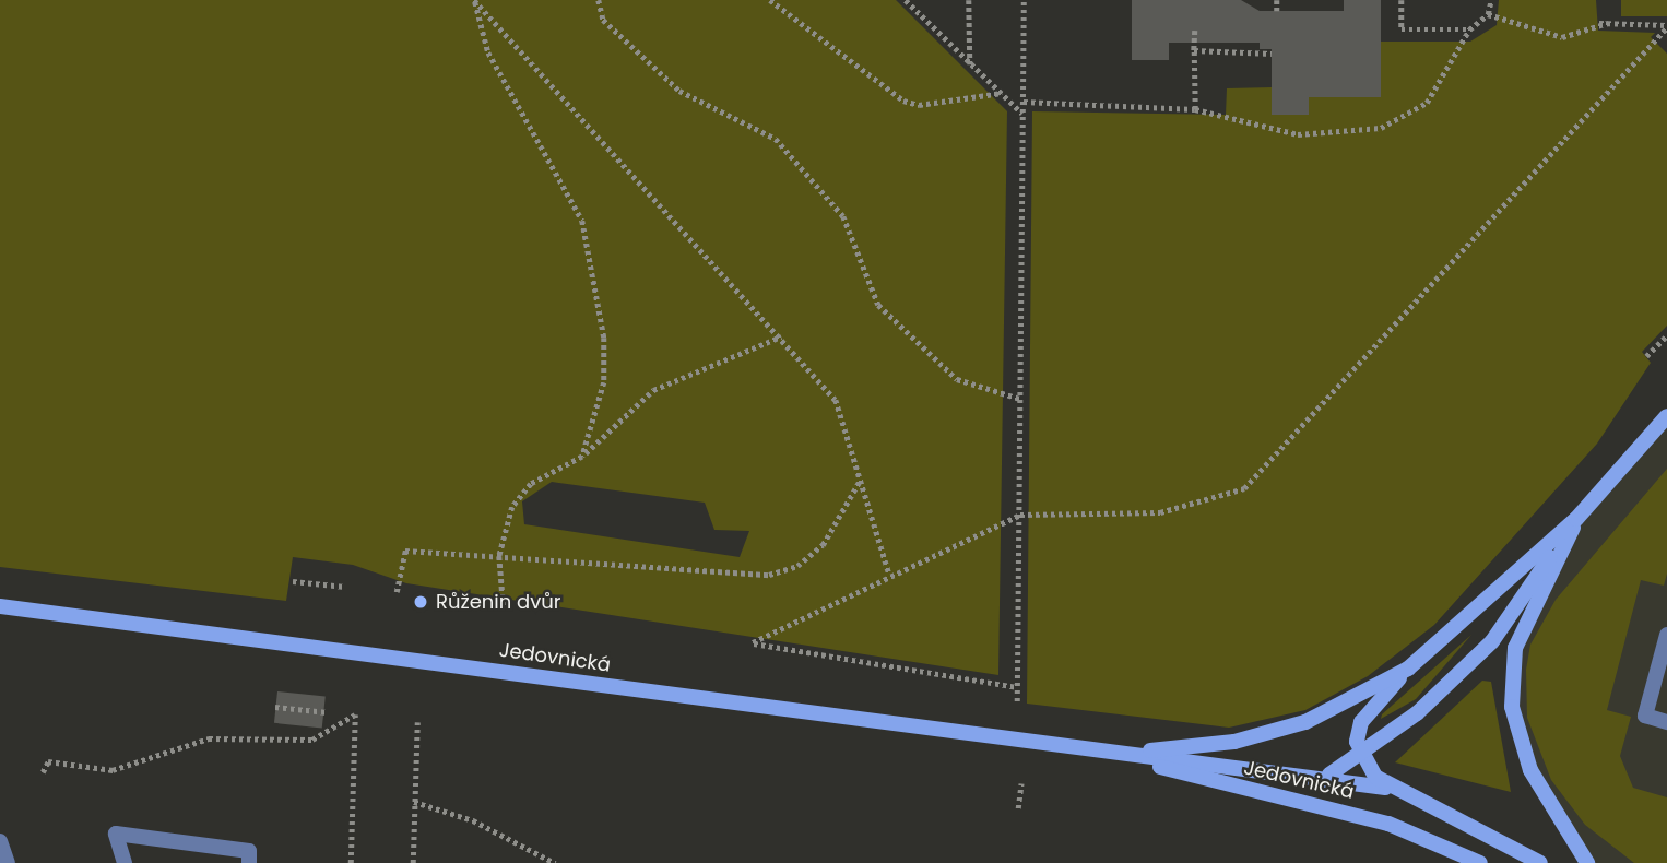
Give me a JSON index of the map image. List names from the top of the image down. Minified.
{"streets":{"main road":["Jedovnická"]},"places":["Růženin dvůr"]}
